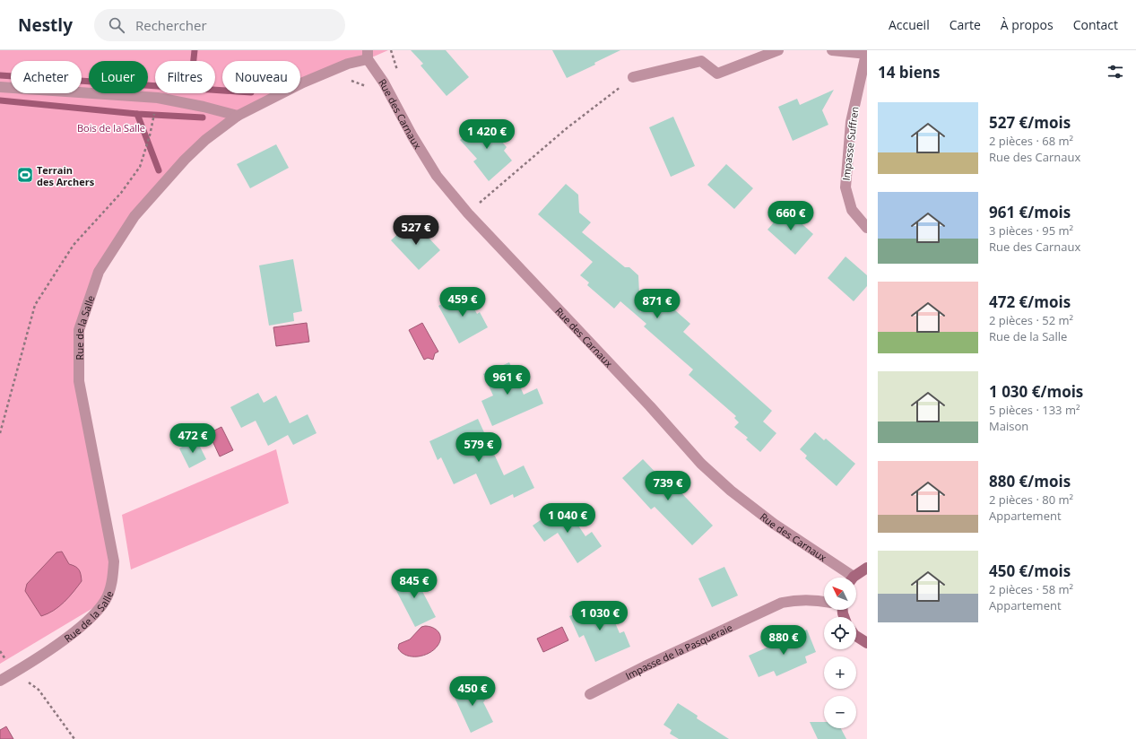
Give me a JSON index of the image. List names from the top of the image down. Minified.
{"streets":{"street":["Rue des Carnaux","Impasse Suffren","Rue de la Salle","Impasse de la Pasqueraie"]},"crossings":[["Rue des Carnaux","Rue de la Salle"]],"parks":["Bois de la Salle"],"places":{"sports":["Terrain des Archers"]},"north":"top left","page":{"header":"Nestly","search":"Rechercher","nav":["Accueil","Carte","À propos","Contact"],"heading":"14 biens","chip":["Acheter","Louer","Filtres","Nouveau"],"list":[{"name":"527 €/mois","note":"2 pièces · 68 m² · Rue des Carnaux"},{"name":"961 €/mois","note":"3 pièces · 95 m² · Rue des Carnaux"},{"name":"472 €/mois","note":"2 pièces · 52 m² · Rue de la Salle"},{"name":"1 030 €/mois","note":"5 pièces · 133 m² · Maison"},{"name":"880 €/mois","note":"2 pièces · 80 m² · Appartement"},{"name":"450 €/mois","note":"2 pièces · 58 m² · Appartement"}],"price":["1 420 €","660 €","527 €","459 €","871 €","961 €","472 €","579 €","739 €","1 040 €","845 €","1 030 €","880 €","450 €"],"map_buttons":["+","−"]}}
